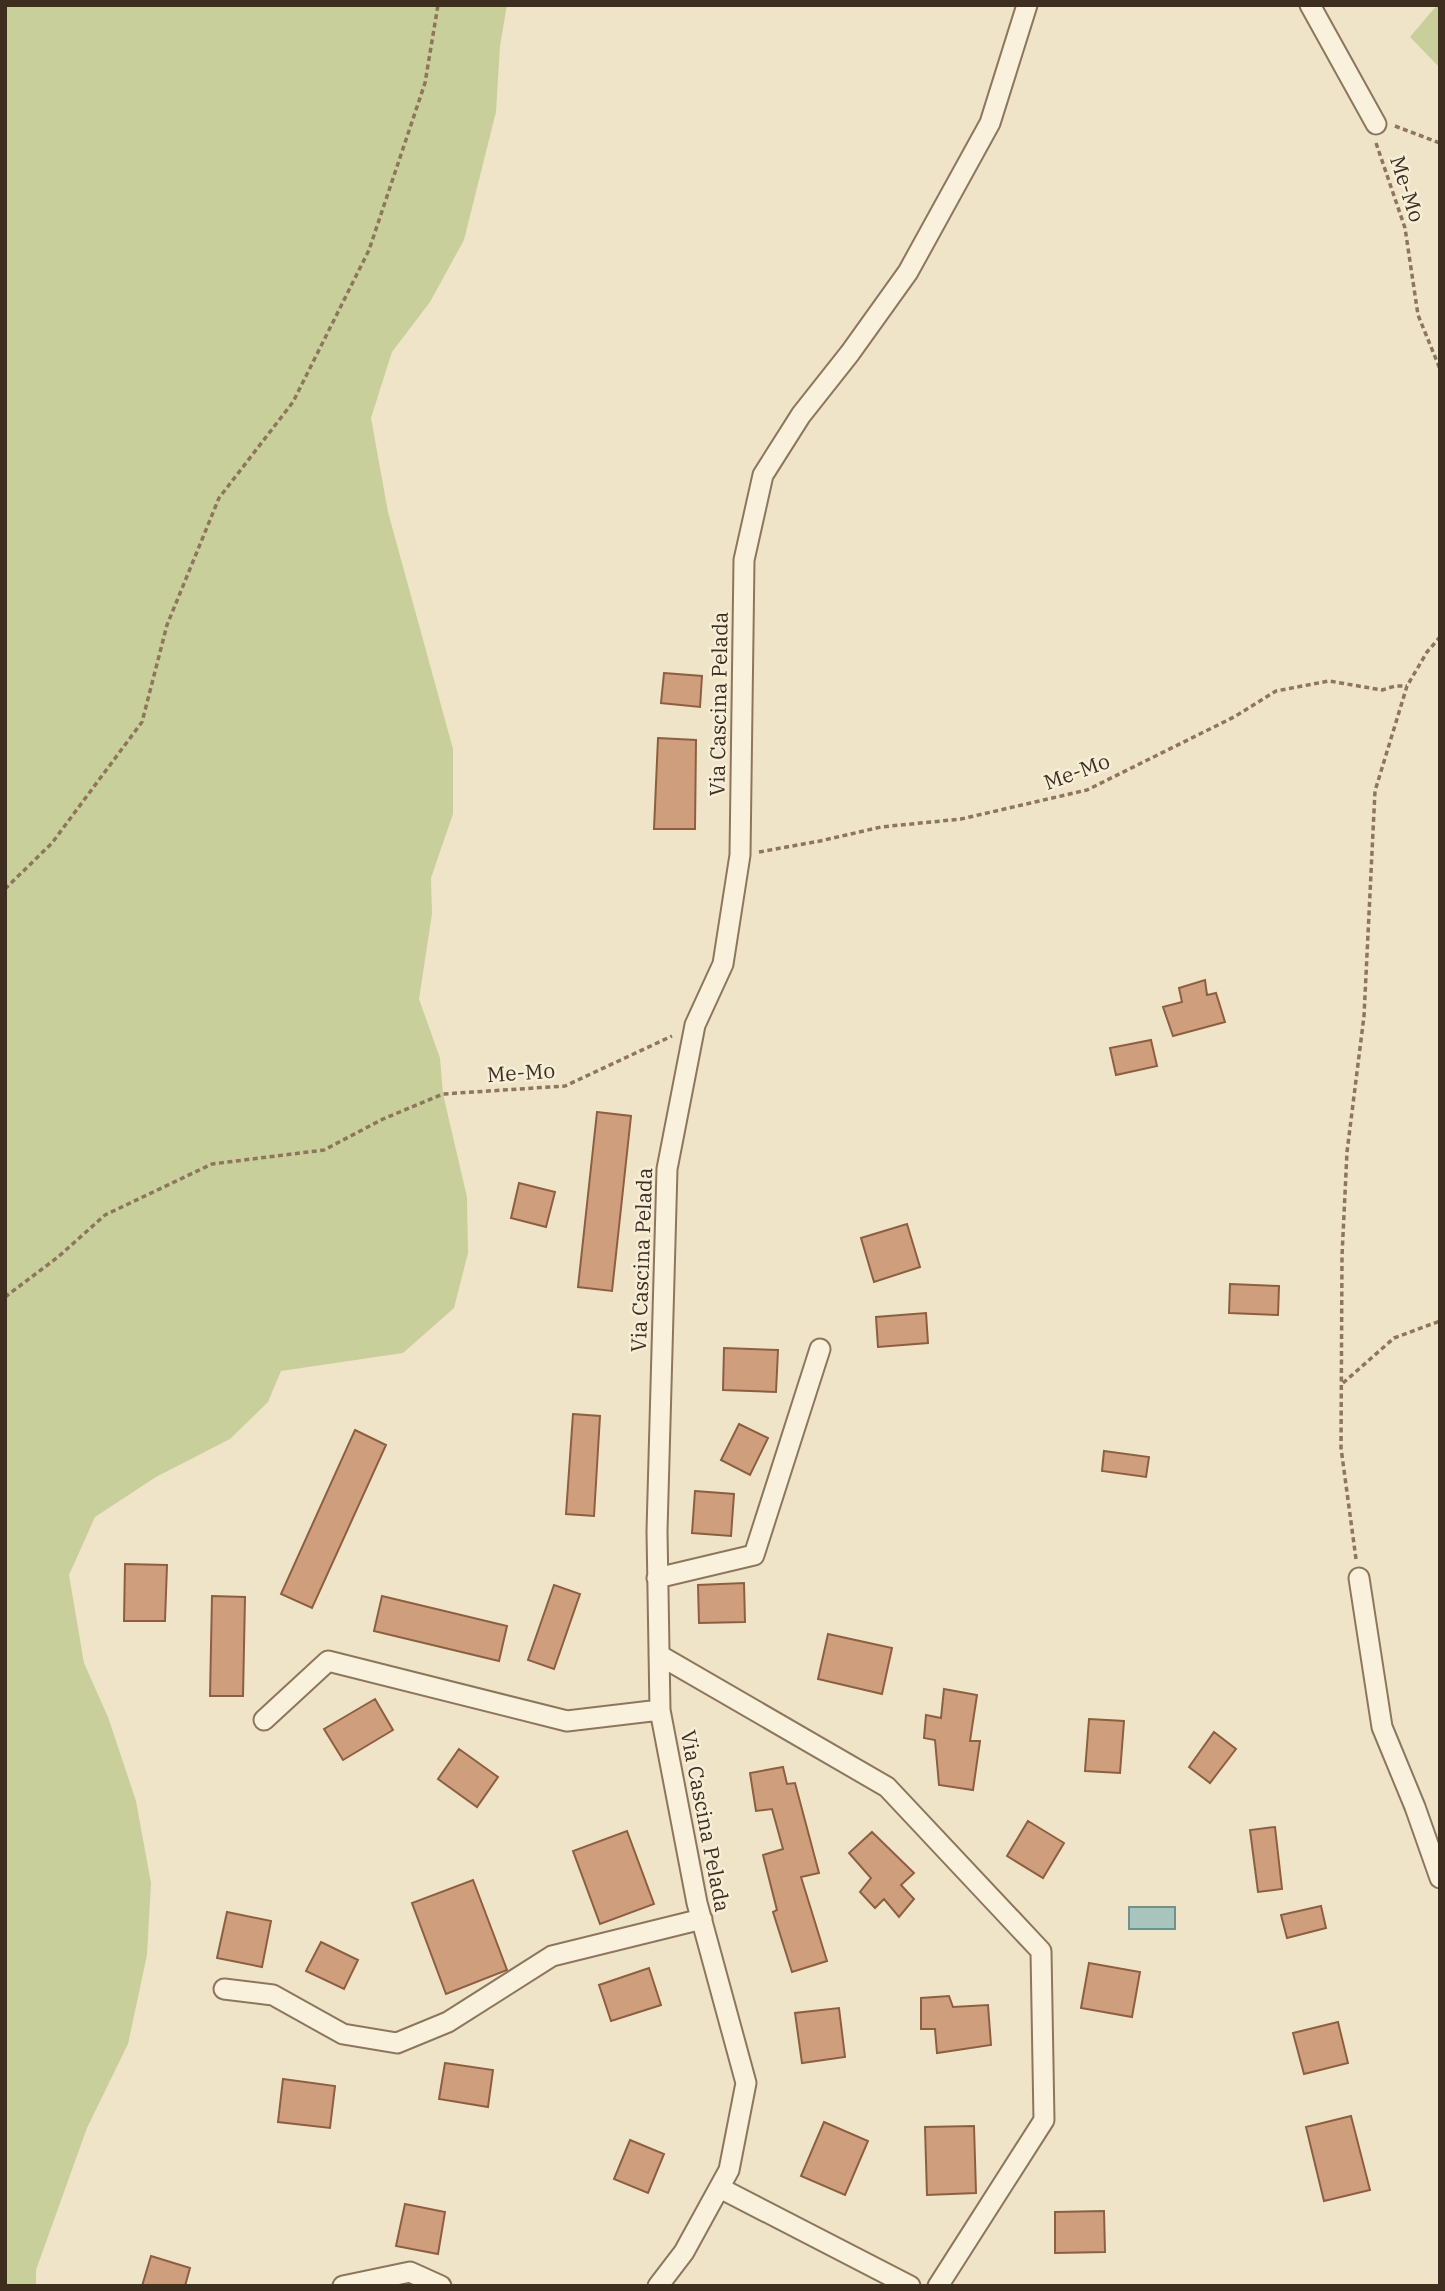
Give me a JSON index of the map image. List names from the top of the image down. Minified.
{"streets":{"street":["Via Cascina Pelada"],"path":["Me-Mo"]},"crossings":[["Me-Mo","Via Cascina Pelada"]]}
